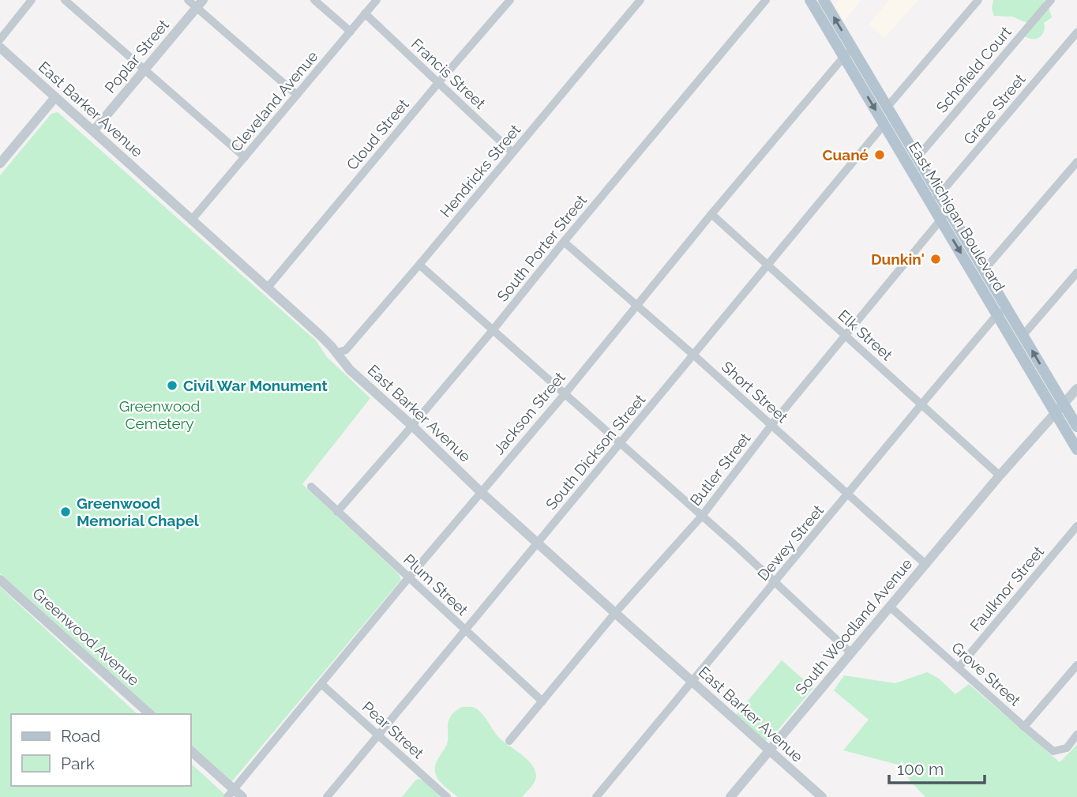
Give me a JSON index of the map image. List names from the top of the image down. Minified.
{"streets":{"main road":["East Michigan Boulevard"],"street":["Poplar Street","Schofield Court","Francis Street","Cleveland Avenue","East Barker Avenue","Grace Street","Cloud Street","Hendricks Street","South Porter Street","Elk Street","Short Street","Jackson Street","South Dickson Street","Butler Street","Dewey Street","Plum Street","Faulknor Street","South Woodland Avenue","Greenwood Avenue","Grove Street","Pear Street"]},"crossings":[["Poplar Street","East Barker Avenue"],["Schofield Court","East Michigan Boulevard"],["Francis Street","Cleveland Avenue"],["Francis Street","Cloud Street"],["Francis Street","Hendricks Street"],["Cleveland Avenue","East Barker Avenue"],["East Barker Avenue","Cloud Street"],["East Barker Avenue","Hendricks Street"],["East Barker Avenue","South Porter Street"],["East Barker Avenue","Jackson Street"],["East Barker Avenue","South Dickson Street"],["East Barker Avenue","Butler Street"],["East Barker Avenue","Dewey Street"],["East Barker Avenue","South Woodland Avenue"],["Grace Street","East Michigan Boulevard"],["East Michigan Boulevard","Jackson Street"],["East Michigan Boulevard","South Dickson Street"],["East Michigan Boulevard","Butler Street"],["East Michigan Boulevard","Dewey Street"],["East Michigan Boulevard","South Woodland Avenue"],["South Porter Street","Short Street"],["South Porter Street","Plum Street"],["Elk Street","Jackson Street"],["Elk Street","South Dickson Street"],["Elk Street","Butler Street"],["Elk Street","Dewey Street"],["Elk Street","South Woodland Avenue"],["Short Street","Jackson Street"],["Short Street","South Dickson Street"],["Short Street","Butler Street"],["Short Street","Dewey Street"],["Short Street","South Woodland Avenue"],["Jackson Street","Plum Street"],["Jackson Street","Pear Street"],["South Dickson Street","Plum Street"],["South Dickson Street","Pear Street"],["Butler Street","Plum Street"],["Faulknor Street","Grove Street"],["South Woodland Avenue","Grove Street"]],"parks":["Greenwood Cemetery"],"places":["Cuané","Dunkin'","Civil War Monument","Greenwood Memorial Chapel"],"legend":["Road","Park"],"scale_bar":"100 m"}
